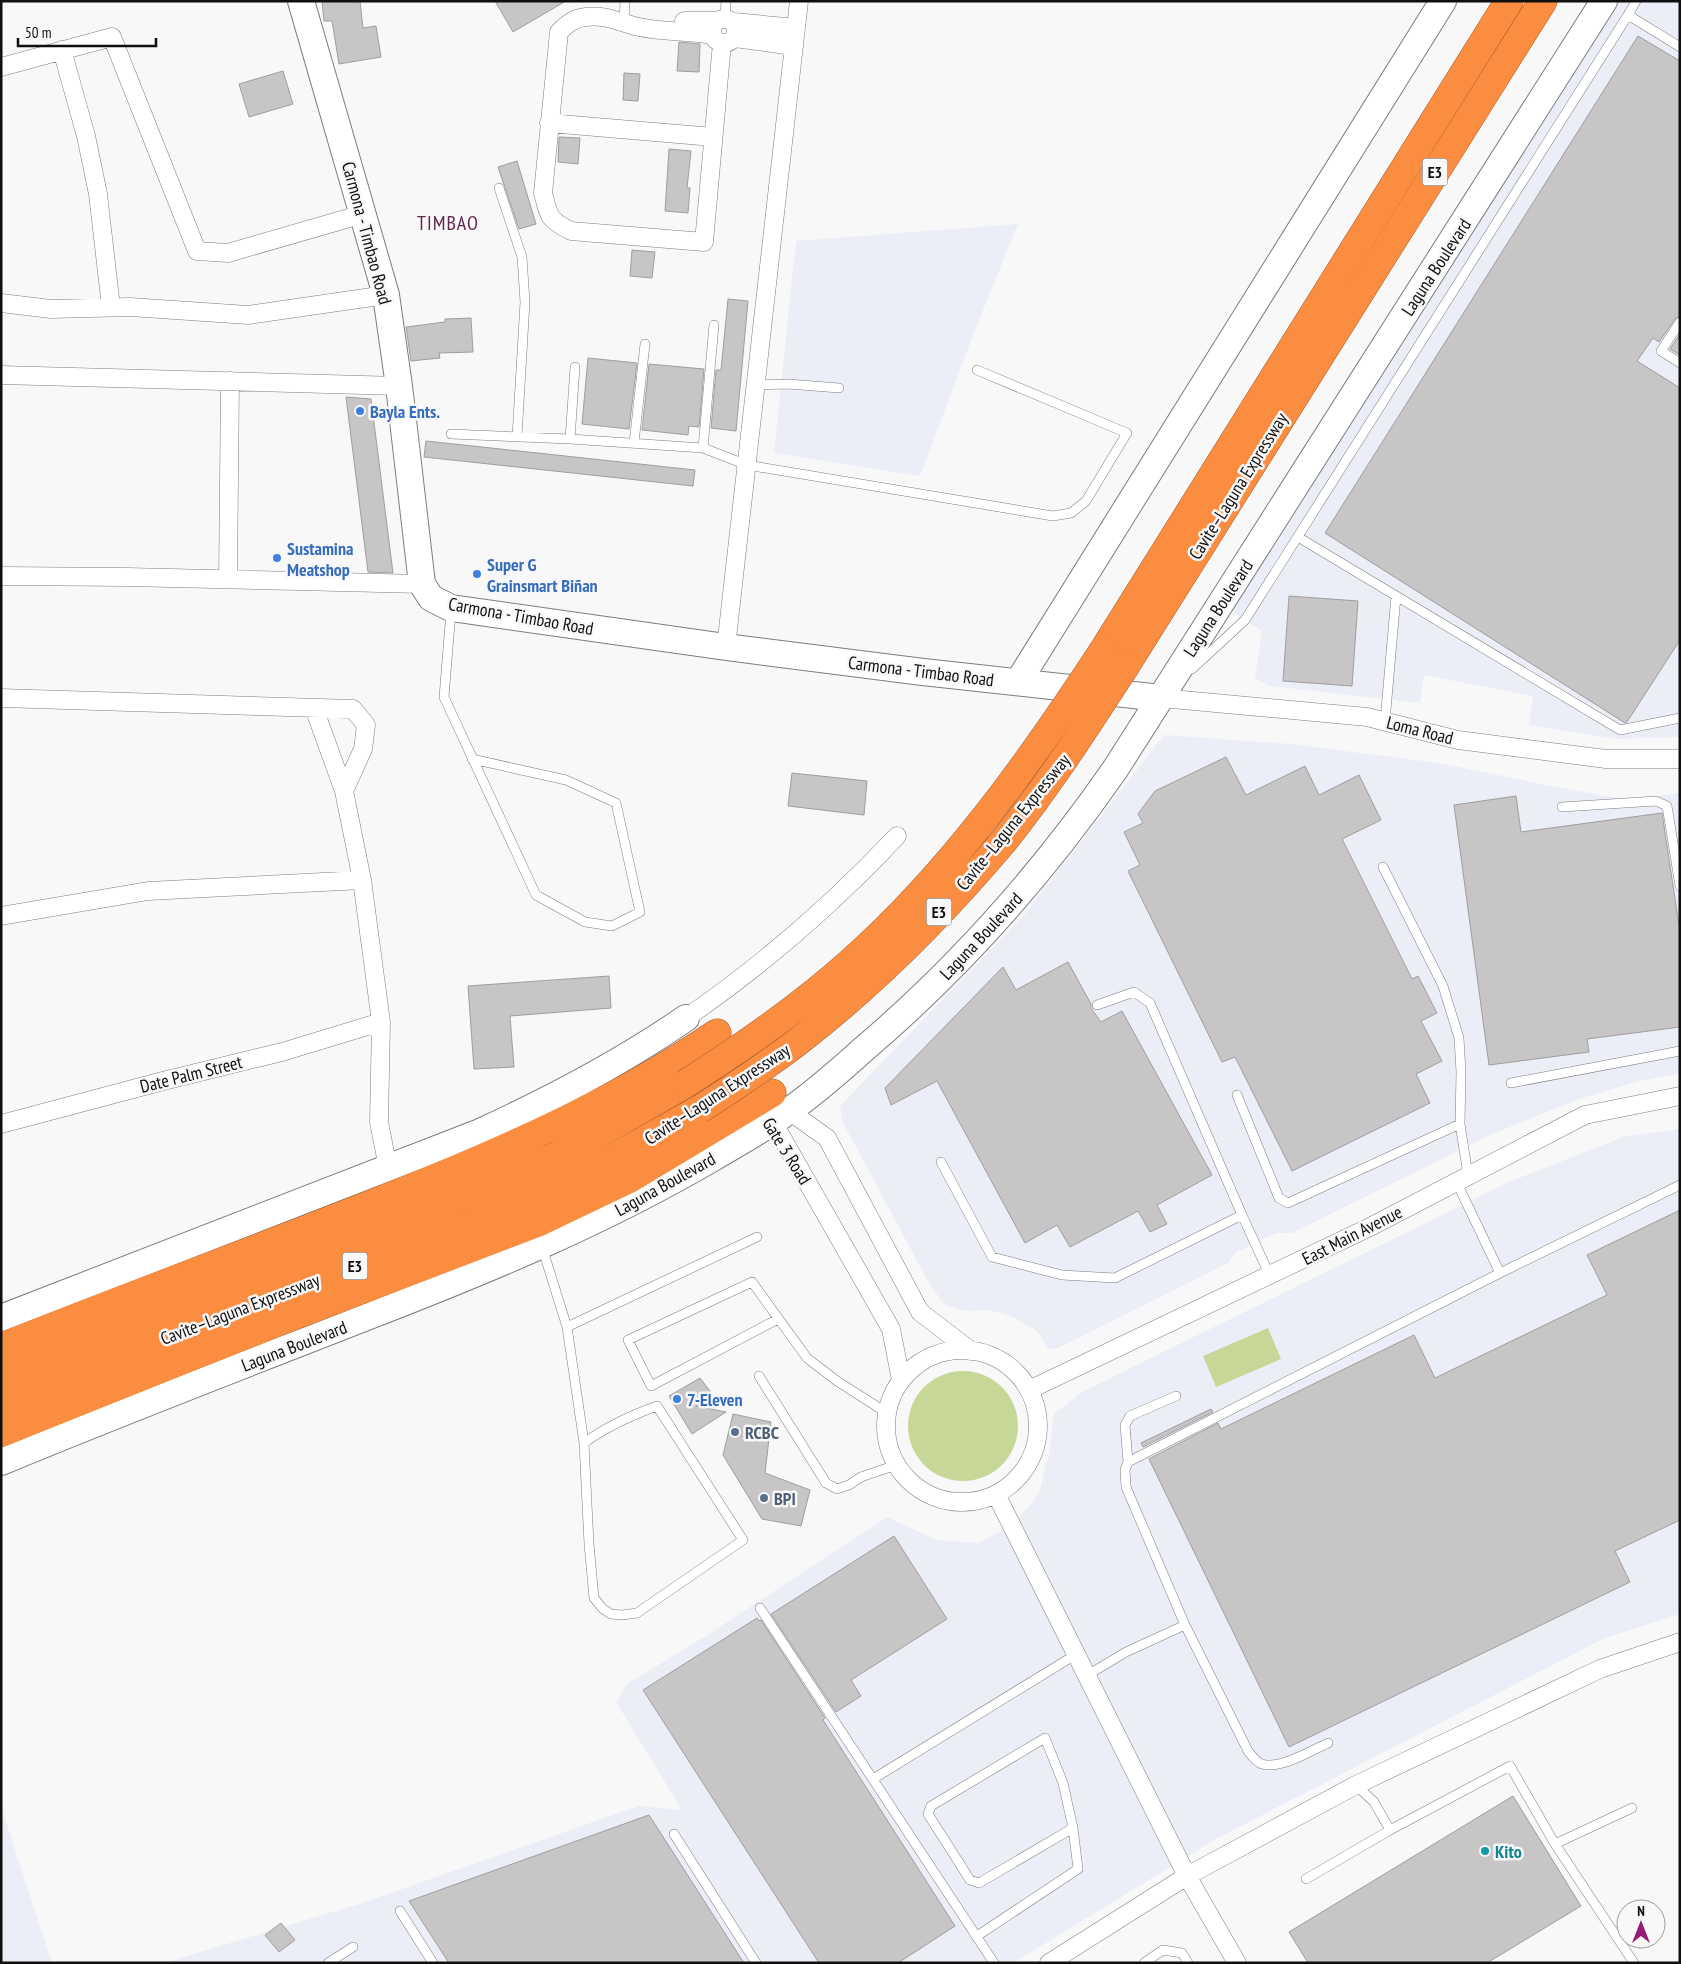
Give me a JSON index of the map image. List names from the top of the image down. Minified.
{"streets":{"highway":["E3","Cavite–Laguna Expressway"],"main road":["Carmona - Timbao Road","Laguna Boulevard","Gate 3 Road"],"street":["Loma Road","Date Palm Street","East Main Avenue"]},"crossings":[["Carmona - Timbao Road","Laguna Boulevard"],["Carmona - Timbao Road","Loma Road"],["Laguna Boulevard","Loma Road"],["Laguna Boulevard","Gate 3 Road"],["Gate 3 Road","East Main Avenue"]],"districts":["TIMBAO"],"places":["Bayla Ents.","Sustamina Meatshop","Super G Grainsmart Biñan","7-Eleven","RCBC","BPI","Kito"],"scale_bar":"50 m","north":"top"}
